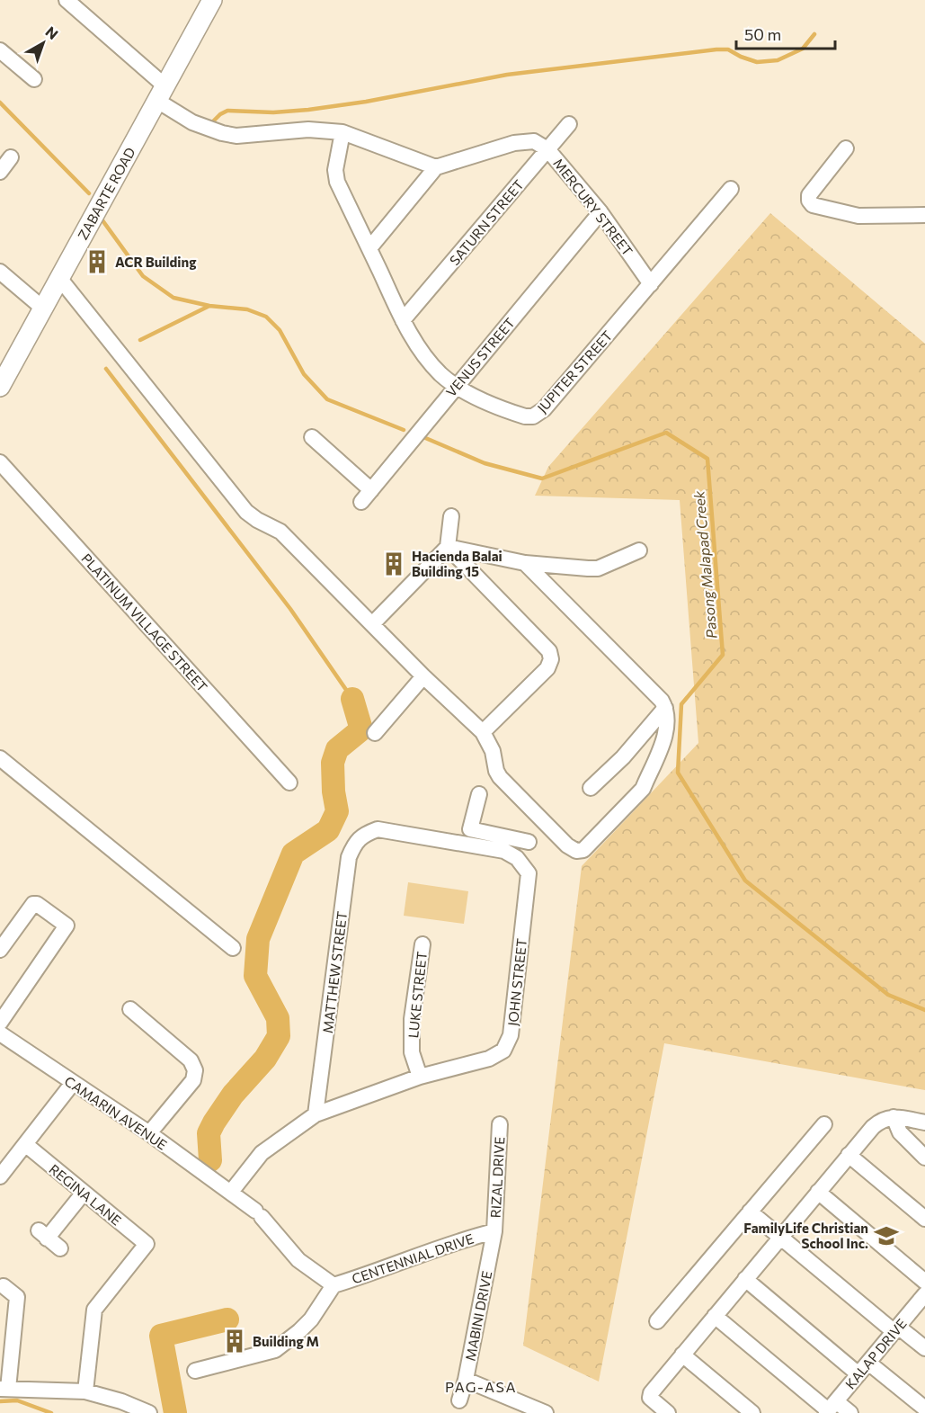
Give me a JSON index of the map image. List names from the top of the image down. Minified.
{"streets":{"main road":["ZABARTE ROAD"],"street":["MERCURY STREET","SATURN STREET","VENUS STREET","JUPITER STREET","PLATINUM VILLAGE STREET","MATTHEW STREET","JOHN STREET","LUKE STREET","CAMARIN AVENUE","RIZAL DRIVE","REGINA LANE","CENTENNIAL DRIVE","MABINI DRIVE","KALAP DRIVE"]},"crossings":[["MERCURY STREET","SATURN STREET"],["MERCURY STREET","VENUS STREET"],["MERCURY STREET","JUPITER STREET"],["SATURN STREET","JUPITER STREET"],["VENUS STREET","JUPITER STREET"],["MATTHEW STREET","JOHN STREET"],["JOHN STREET","LUKE STREET"],["JOHN STREET","CAMARIN AVENUE"],["JOHN STREET","CENTENNIAL DRIVE"],["CAMARIN AVENUE","CENTENNIAL DRIVE"],["RIZAL DRIVE","CENTENNIAL DRIVE"],["RIZAL DRIVE","MABINI DRIVE"],["CENTENNIAL DRIVE","MABINI DRIVE"]],"districts":["PAG-ASA"],"water":["Pasong Malapad Creek"],"places":{"building":["ACR Building","Hacienda Balai Building 15","Building M"],"school or university":["FamilyLife Christian School Inc."]},"scale_bar":"50 m","north":"top right"}
